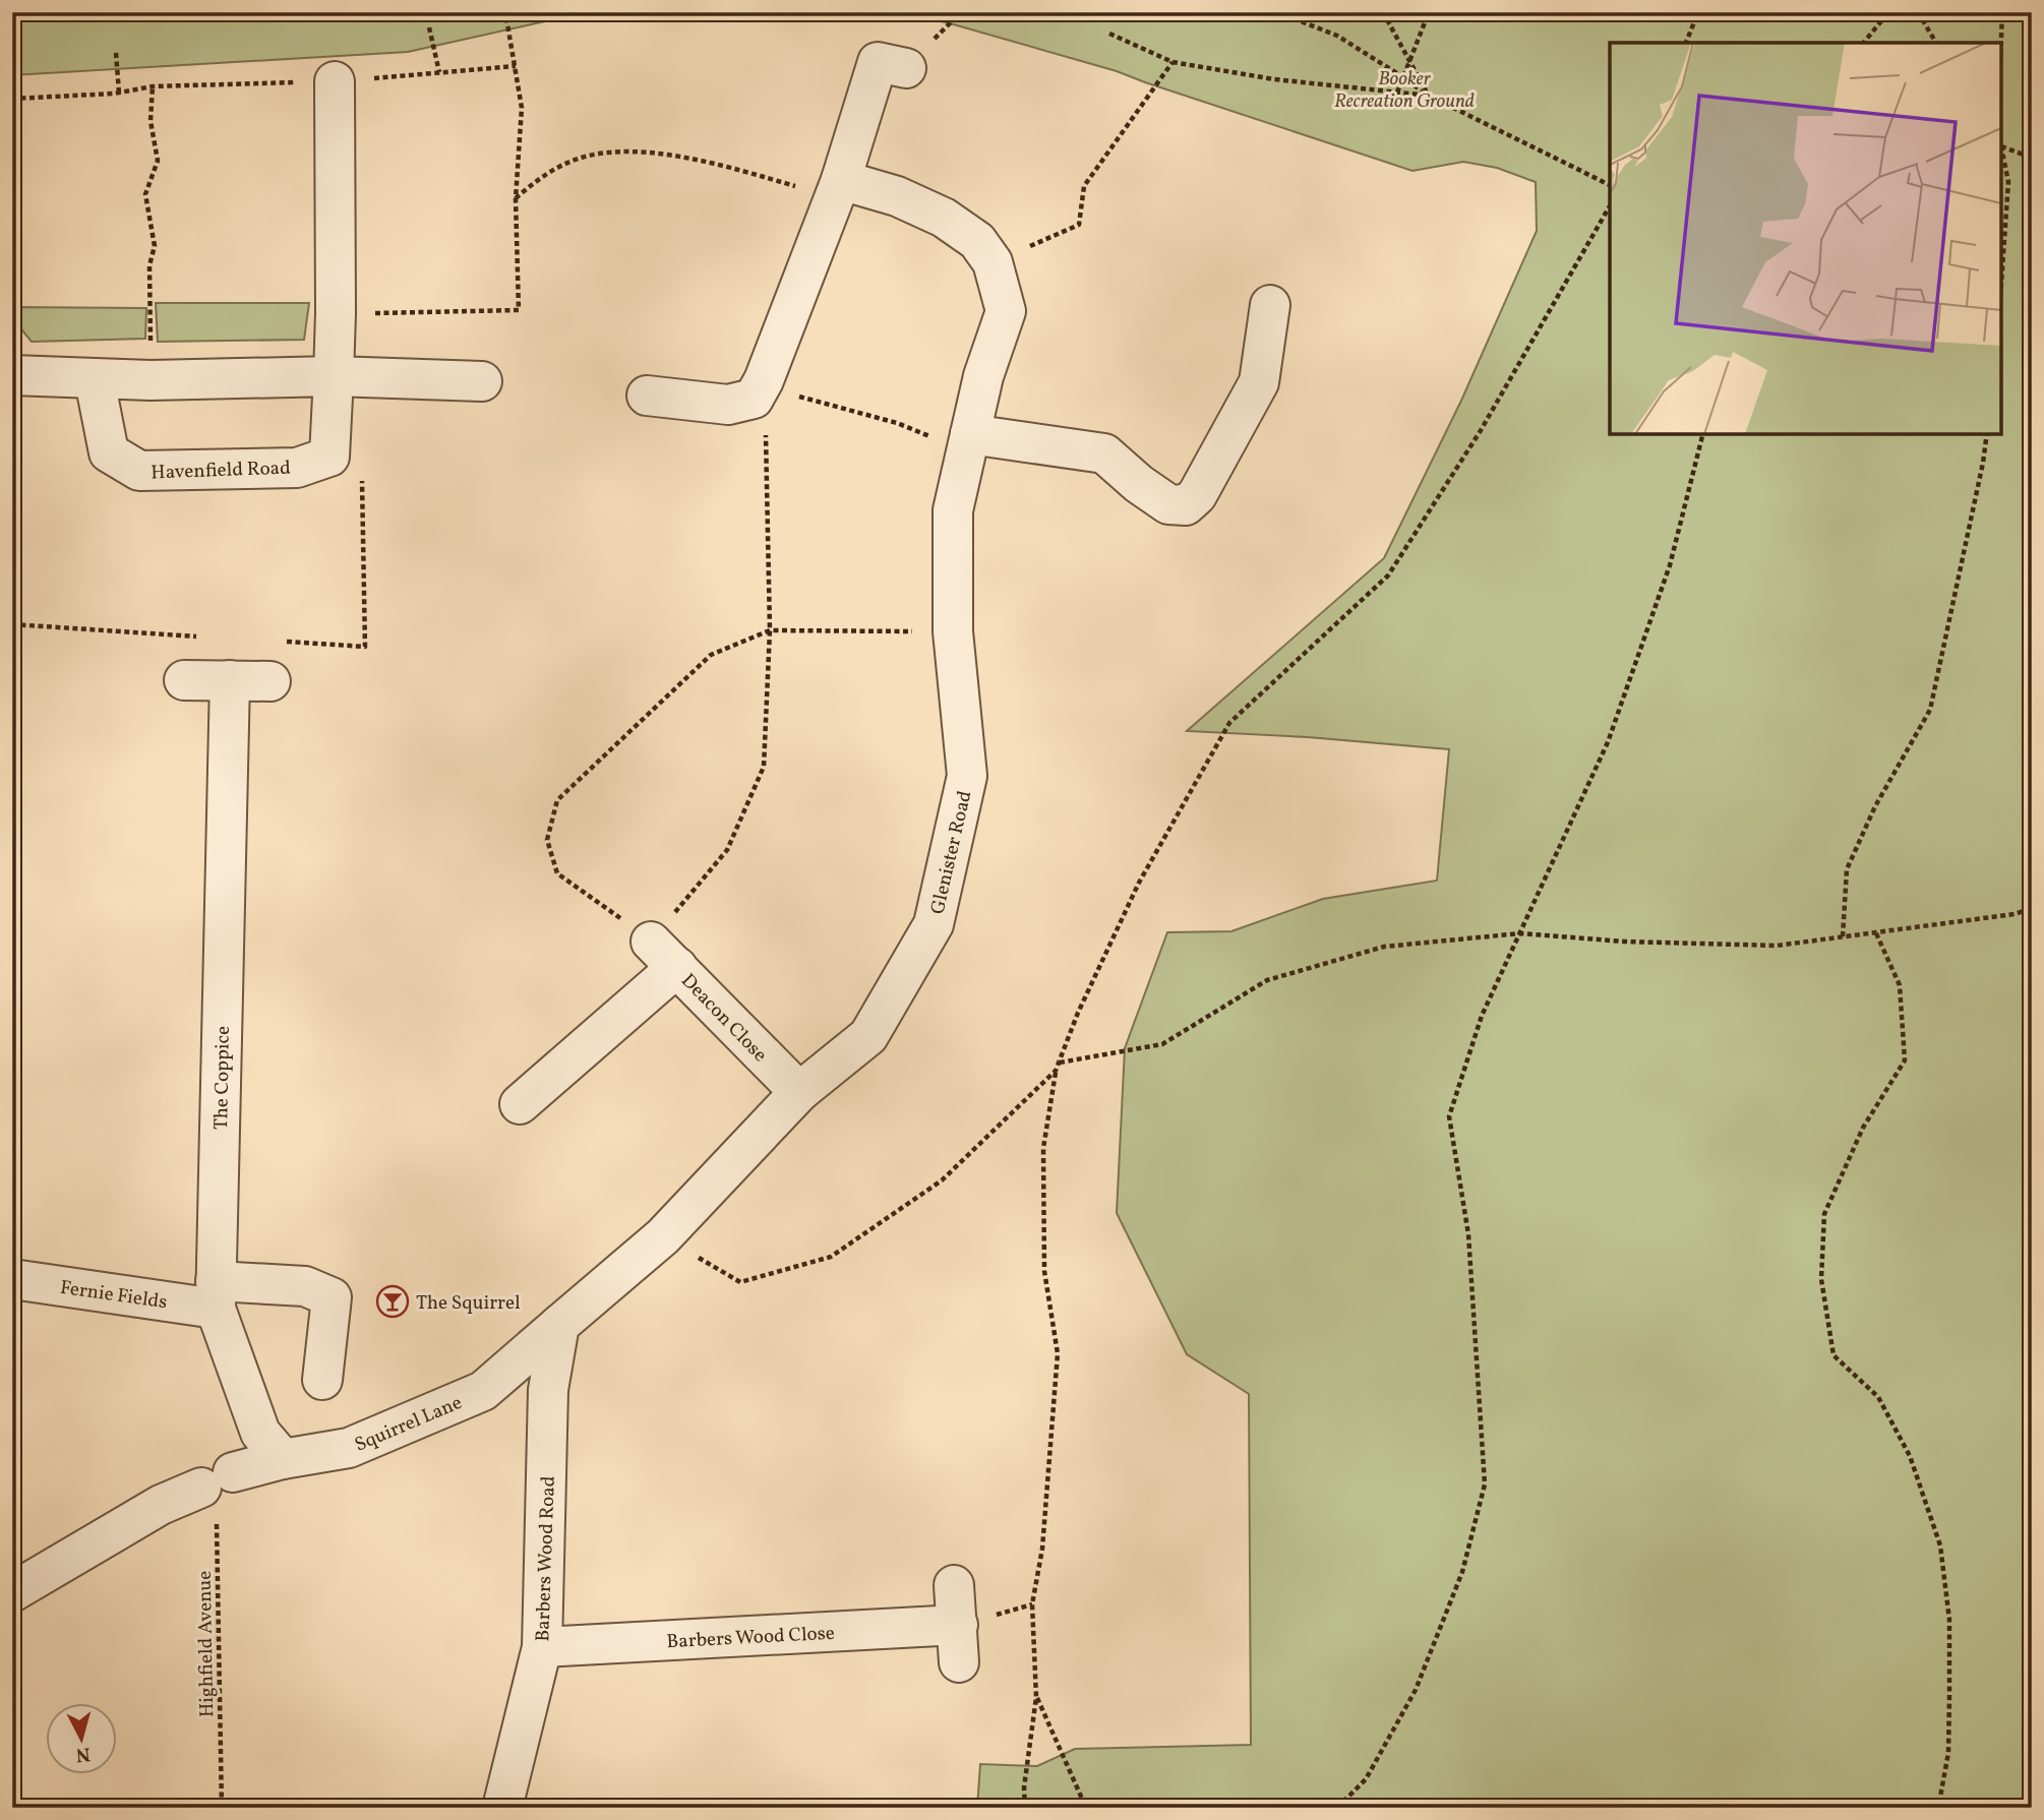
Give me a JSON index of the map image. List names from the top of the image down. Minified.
{"streets":{"street":["Havenfield Road","Glenister Road","Deacon Close","The Coppice","Fernie Fields","Squirrel Lane","Barbers Wood Road","Barbers Wood Close"],"path":["Highfield Avenue"]},"crossings":[["Glenister Road","Deacon Close"],["Glenister Road","Squirrel Lane"],["Glenister Road","Barbers Wood Road"],["The Coppice","Fernie Fields"],["The Coppice","Squirrel Lane"],["Squirrel Lane","Barbers Wood Road"],["Squirrel Lane","Highfield Avenue"],["Barbers Wood Road","Barbers Wood Close"]],"parks":["Booker Recreation Ground"],"places":{"bar":["The Squirrel"]},"north":"bottom"}
